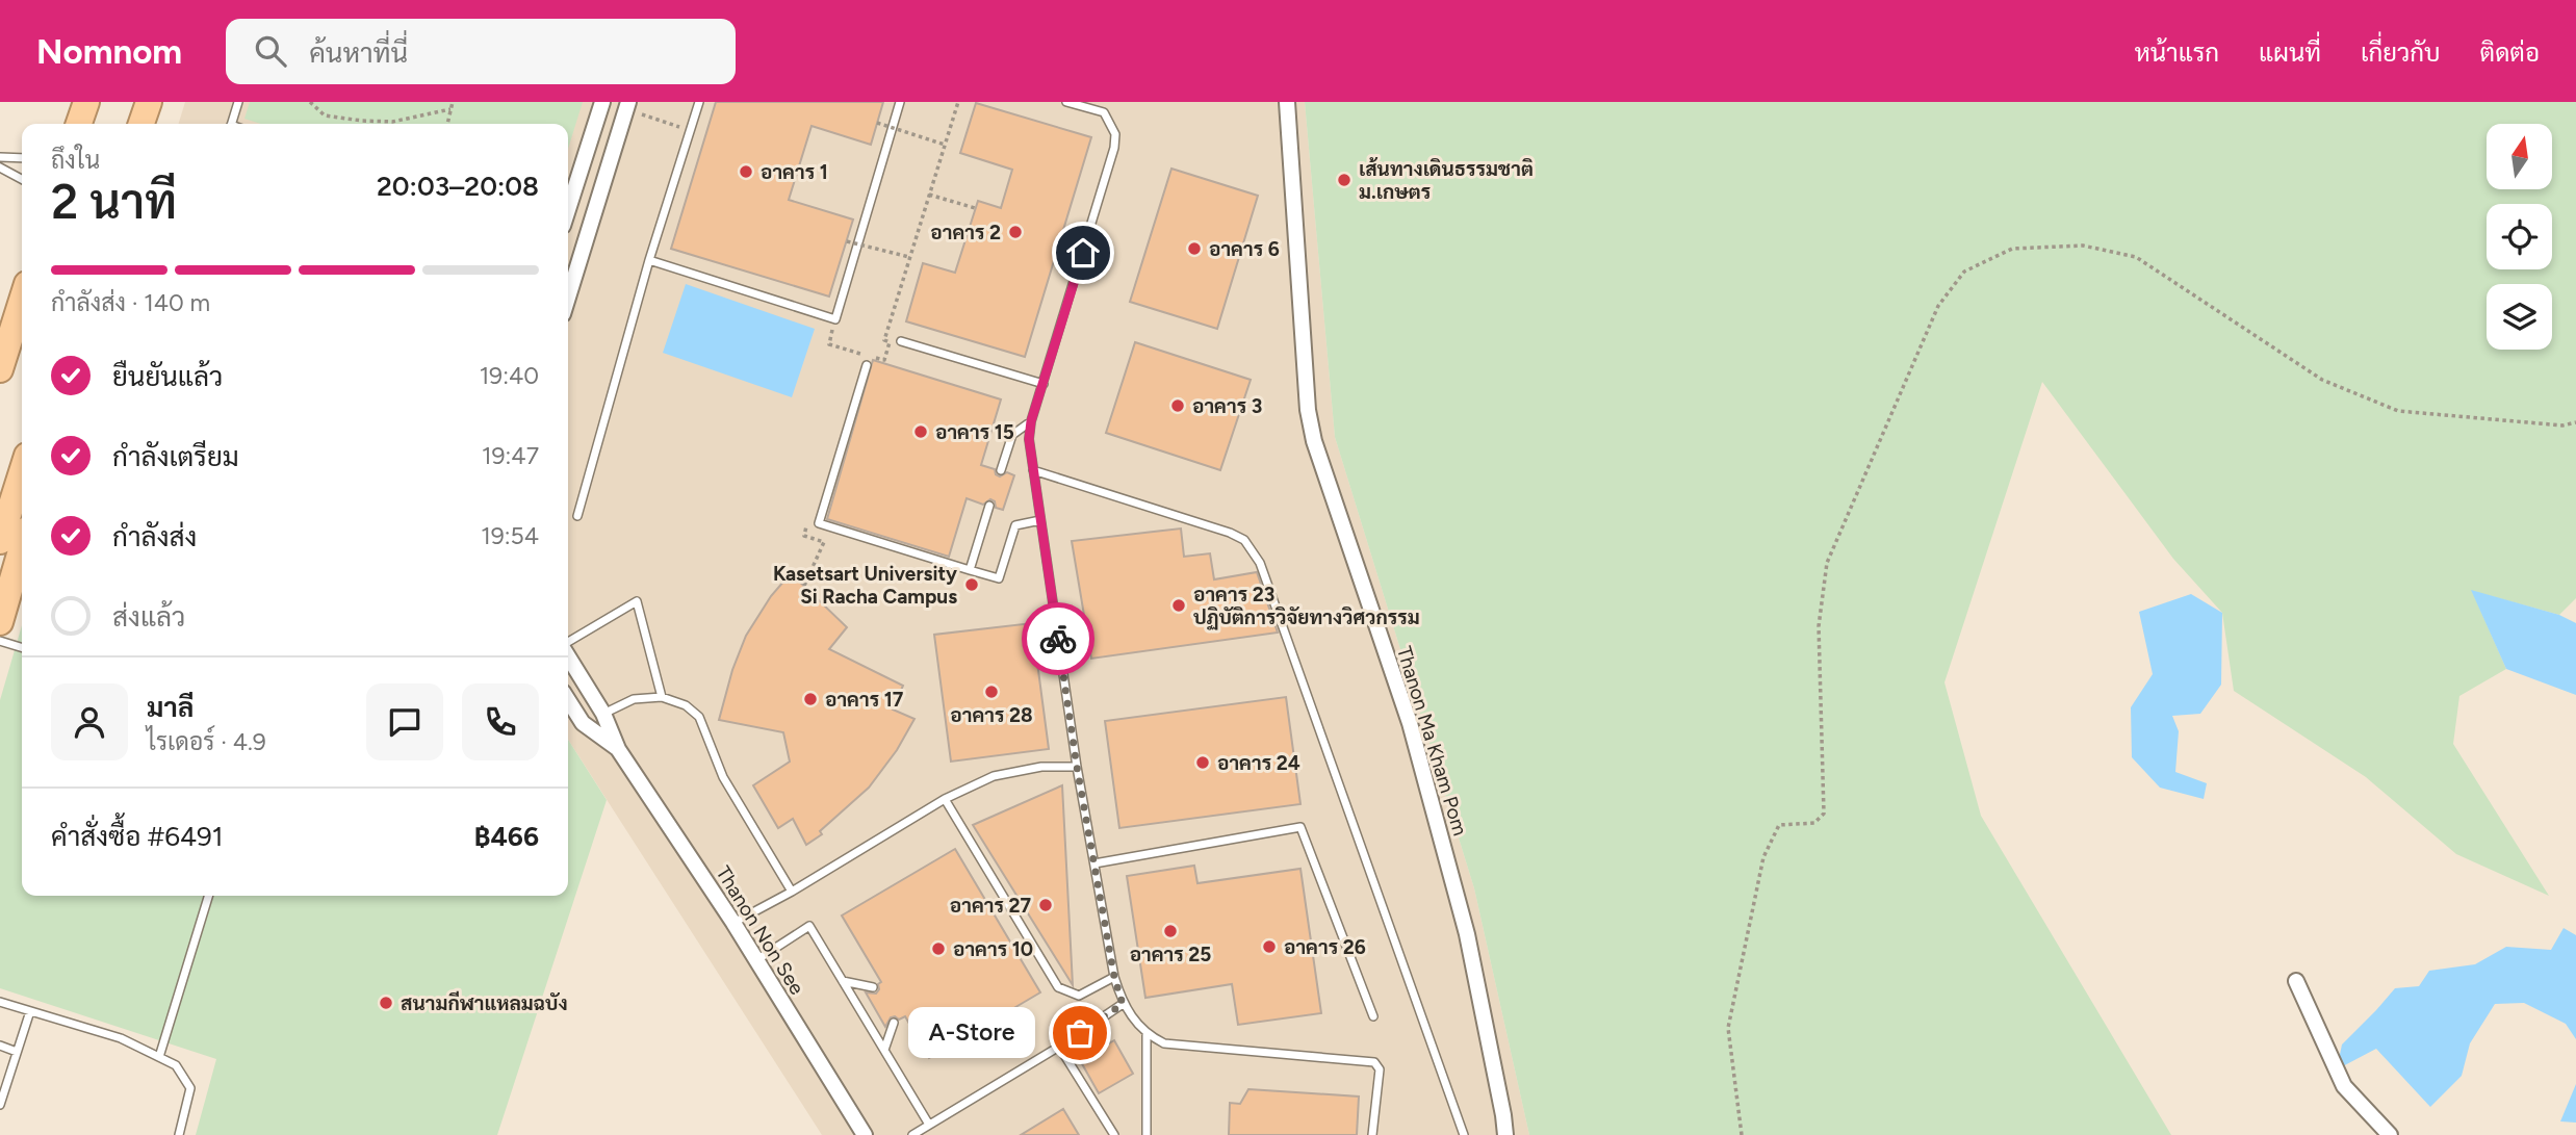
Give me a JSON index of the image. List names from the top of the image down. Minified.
{"streets":{"street":["Thanon Ma Kham Pom","Thanon Non See"]},"places":["อาคาร 1","เส้นทางเดินธรรมชาติ ม.เกษตร","อาคาร 2","อาคาร 6","อาคาร 3","อาคาร 15","Kasetsart University Si Racha Campus","อาคาร 23 ปฏิบัติการวิจัยทางวิศวกรรม","อาคาร 28","อาคาร 17","อาคาร 24","อาคาร 27","อาคาร 25","อาคาร 26","อาคาร 10","สนามกีฬาแหลมฉบัง","A-Store"],"north":"top","page":{"header":"Nomnom","search":"ค้นหาที่นี่","nav":["หน้าแรก","แผนที่","เกี่ยวกับ","ติดต่อ"],"heading":["2 นาที","ถึงใน","20:03–20:08"],"panel":["มาลี","ไรเดอร์ · 4.9","คำสั่งซื้อ #6491","฿466"],"bar":"กำลังส่ง · 140 m","list":[["ยืนยันแล้ว","19:40"],["กำลังเตรียม","19:47"],["กำลังส่ง","19:54"],"ส่งแล้ว"],"bubble":"A-Store"}}
